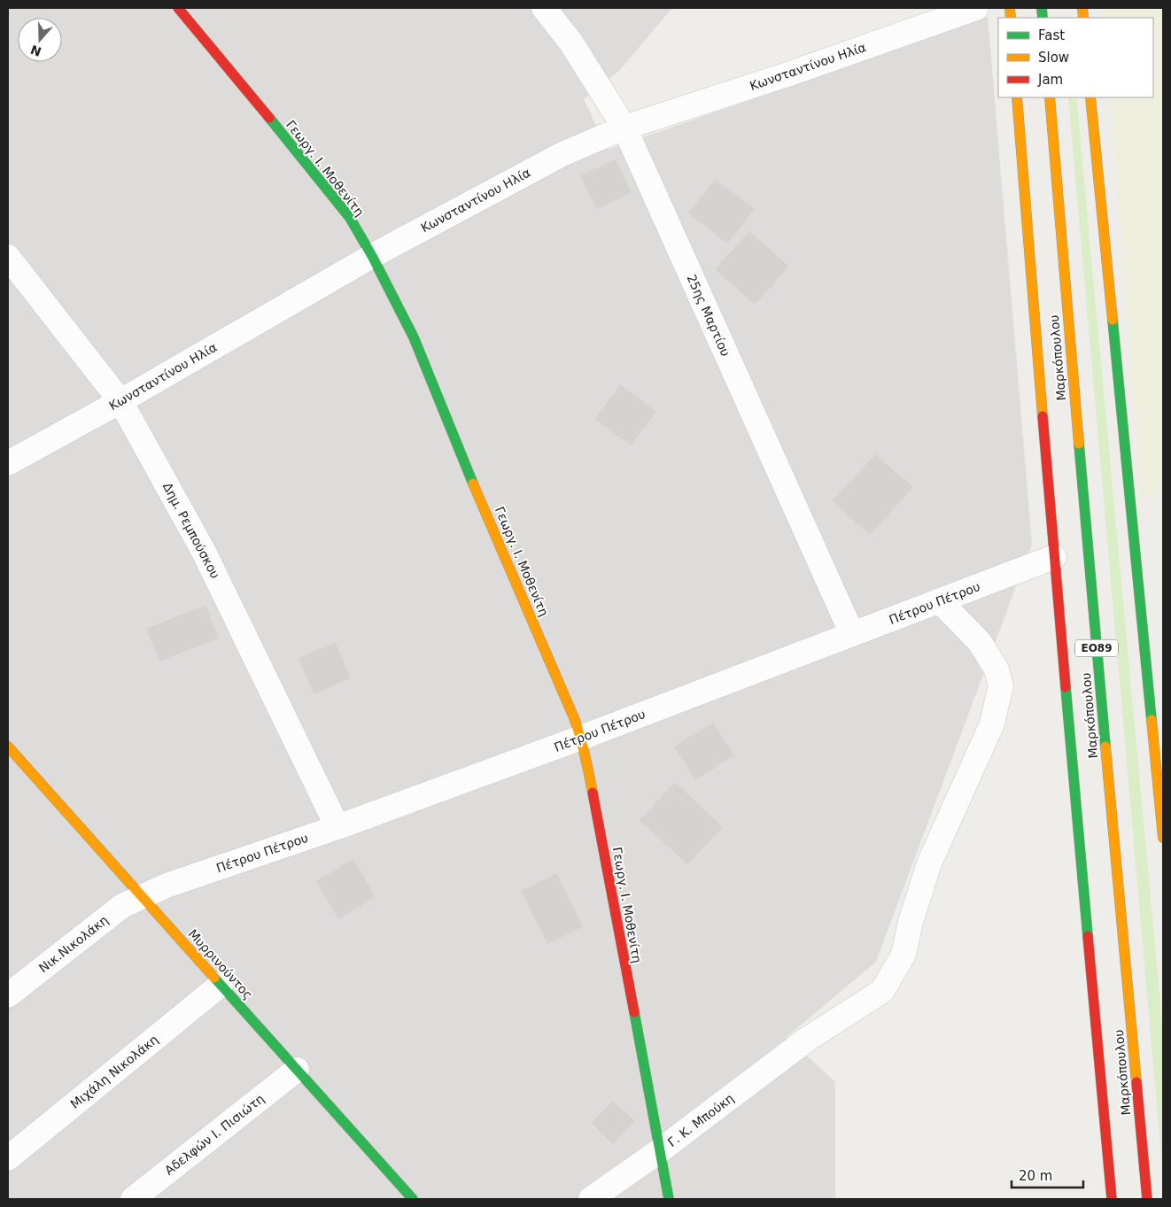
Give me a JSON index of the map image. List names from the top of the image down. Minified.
{"streets":{"main road":["Γεωργ. Ι. Μοθενίτη","Μαρκόπουλου","ΕΟ89","Μυρρινούντος"],"street":["Κωνσταντίνου Ηλία","25ης Μαρτίου","Δημ. Ρεμπούσκου","Πέτρου Πέτρου","Νικ.Νικολάκη","Μιχάλη Νικολάκη","Γ. Κ. Μπούκη","Αδελφών Ι. Πισιώτη"]},"crossings":[["Κωνσταντίνου Ηλία","Γεωργ. Ι. Μοθενίτη"],["Κωνσταντίνου Ηλία","25ης Μαρτίου"],["Κωνσταντίνου Ηλία","Δημ. Ρεμπούσκου"],["Γεωργ. Ι. Μοθενίτη","Πέτρου Πέτρου"],["Γεωργ. Ι. Μοθενίτη","Γ. Κ. Μπούκη"],["25ης Μαρτίου","Πέτρου Πέτρου"],["Δημ. Ρεμπούσκου","Πέτρου Πέτρου"],["Πέτρου Πέτρου","Νικ.Νικολάκη"],["Πέτρου Πέτρου","Μυρρινούντος"],["Πέτρου Πέτρου","Γ. Κ. Μπούκη"],["Νικ.Νικολάκη","Μυρρινούντος"],["Μυρρινούντος","Μιχάλη Νικολάκη"],["Μυρρινούντος","Αδελφών Ι. Πισιώτη"]],"legend":["Fast","Slow","Jam"],"scale_bar":"20 m","north":"bottom"}
